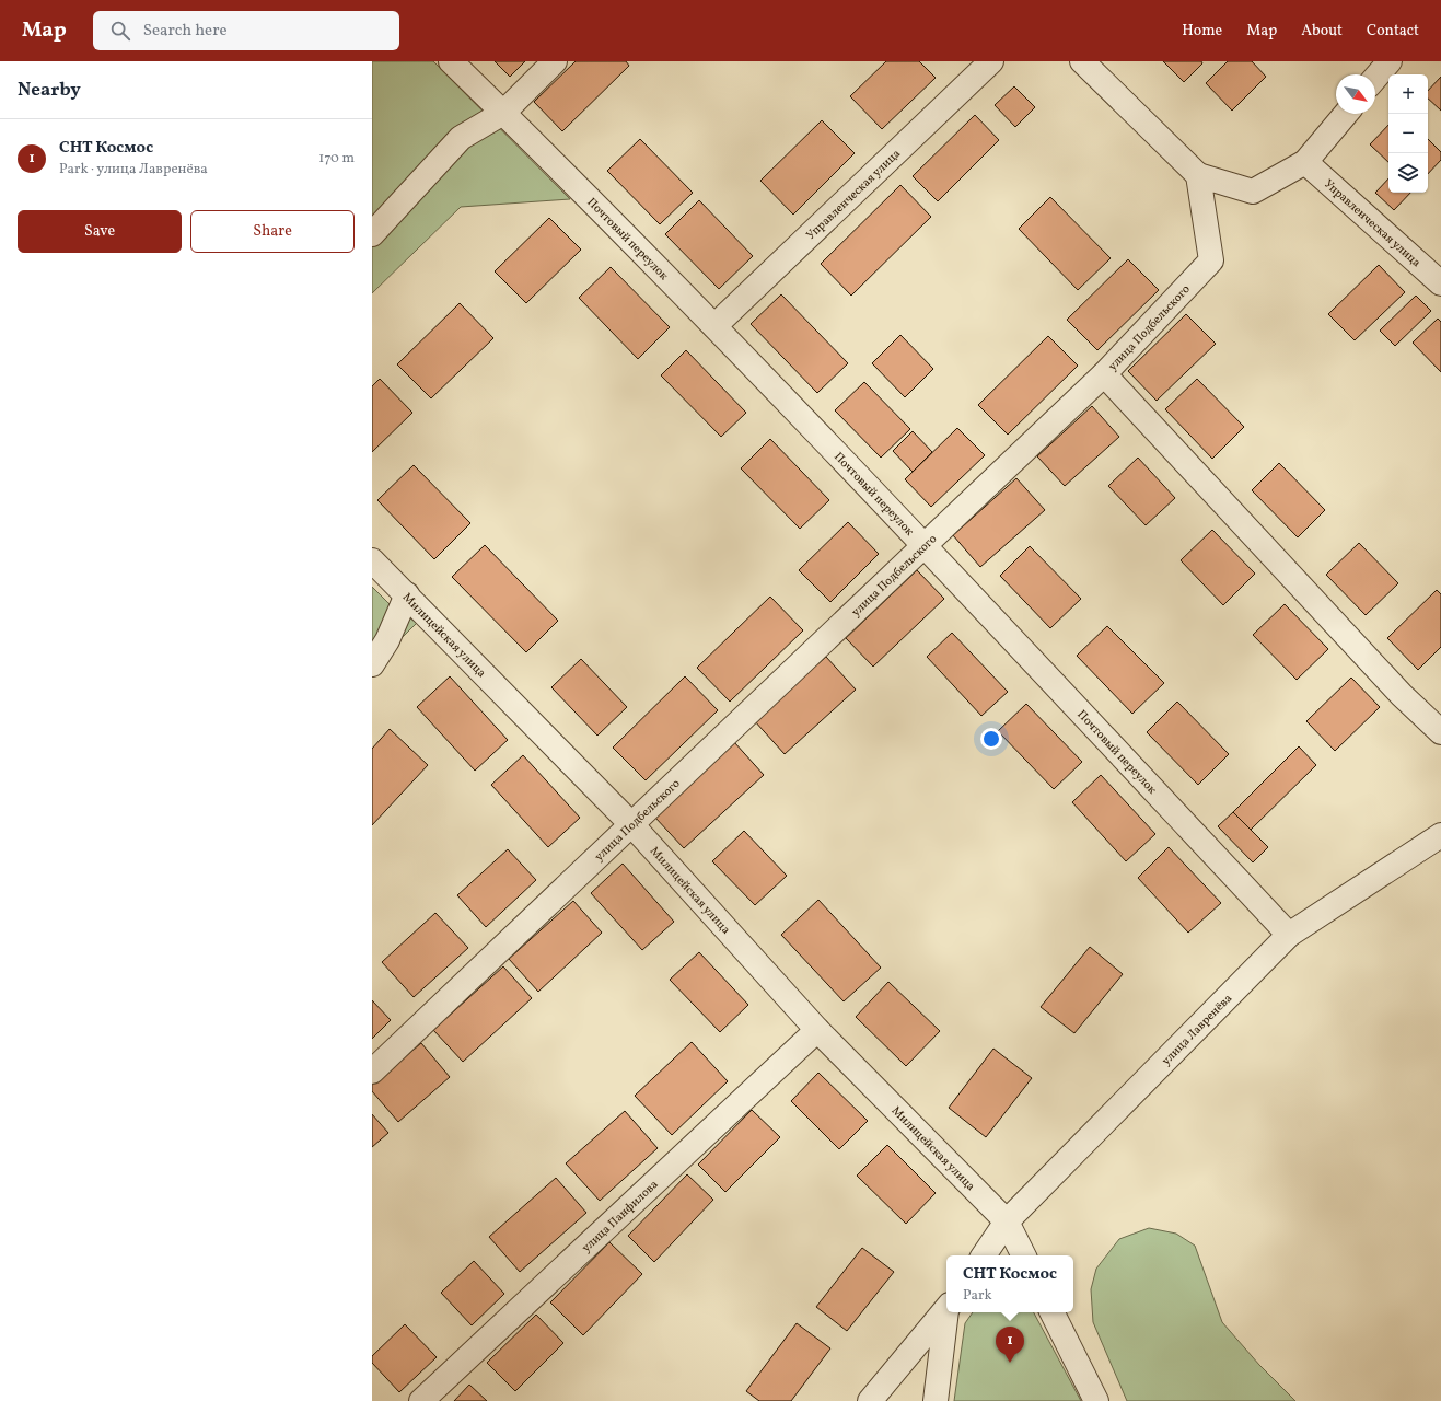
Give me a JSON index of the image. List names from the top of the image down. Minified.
{"streets":{"street":["Управленческая улица","Почтовый переулок","улица Подбельского","Милицейская улица","улица Лавренёва","улица Панфилова"]},"crossings":[["Управленческая улица","Почтовый переулок"],["Почтовый переулок","улица Подбельского"],["Почтовый переулок","улица Лавренёва"],["улица Подбельского","Милицейская улица"],["Милицейская улица","улица Лавренёва"],["Милицейская улица","улица Панфилова"]],"north":"bottom right","page":{"header":"Map","search":"Search here","nav":["Home","Map","About","Contact"],"heading":"Nearby","map_buttons":["+","−"],"list":[{"mark":"1","name":"СНТ Космос","note":"Park · улица Лавренёва","value":"170 m"}],"buttons":["Save","Share"],"popup":["СНТ Космос","Park"],"pins":"1"}}
